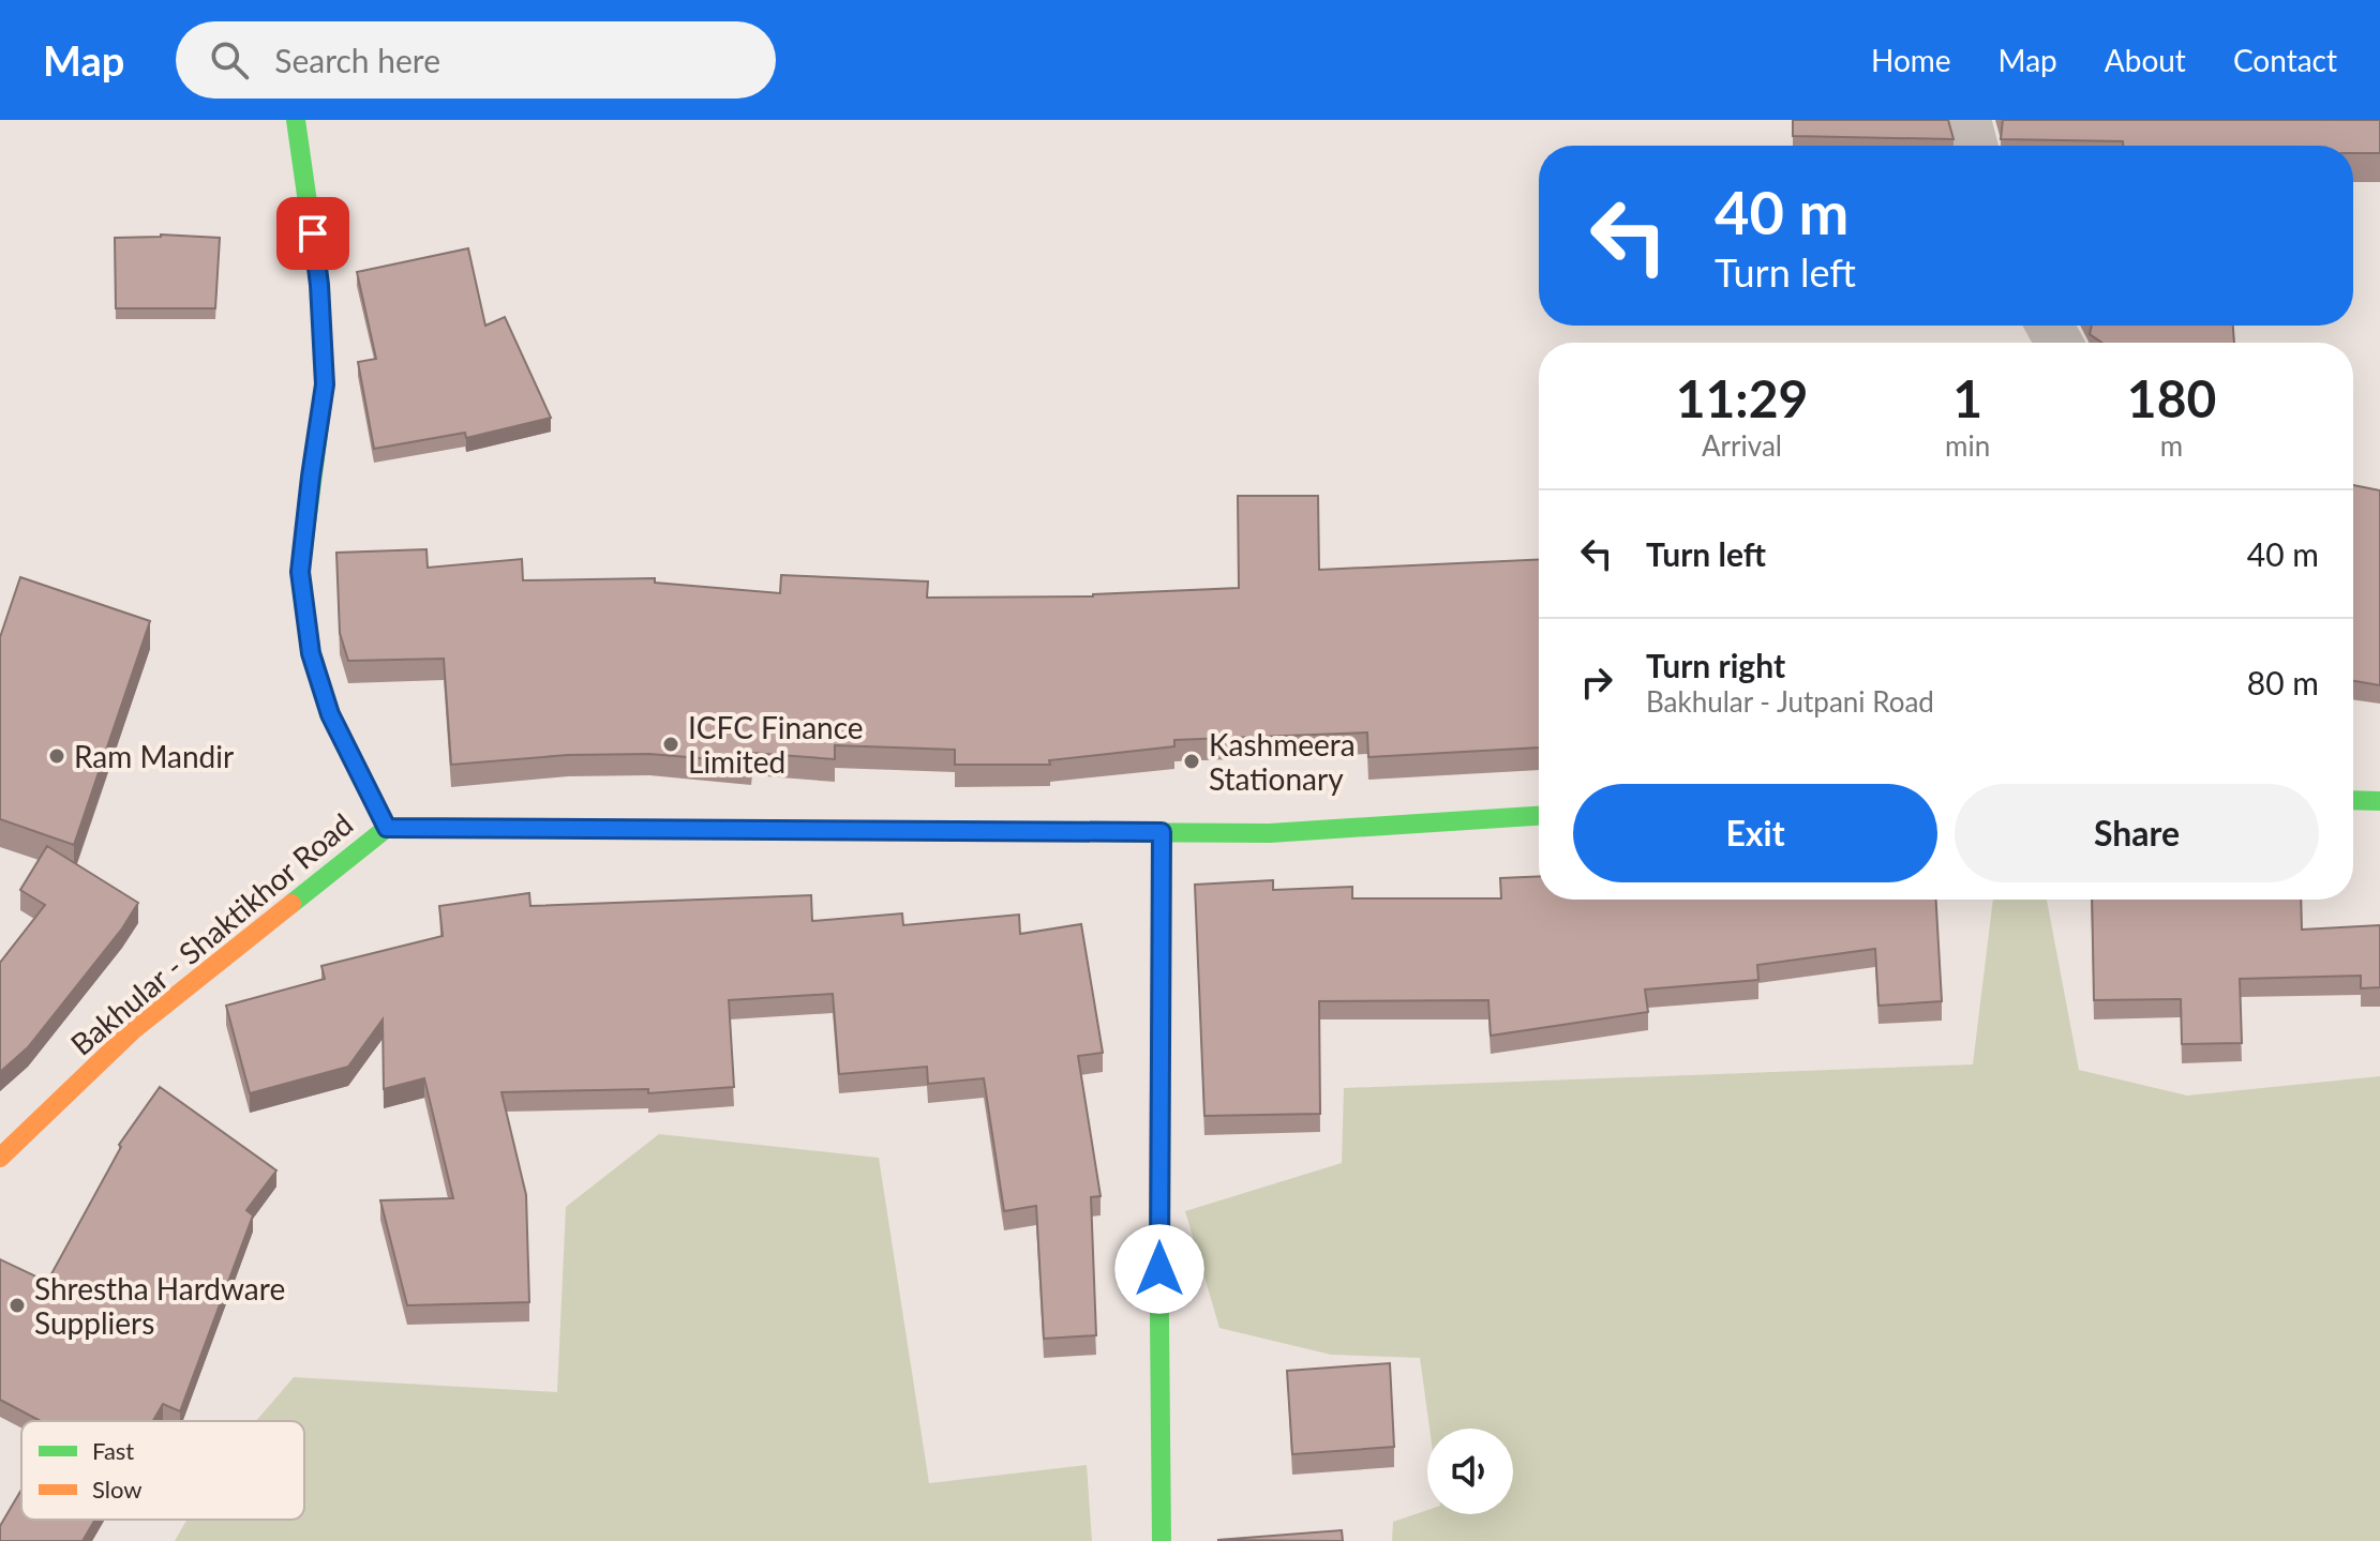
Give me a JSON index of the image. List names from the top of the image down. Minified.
{"streets":{"street":["Bakhular - Shaktikhor Road"]},"places":["ICFC Finance Limited","Ram Mandir","Kashmeera Stationary","Shrestha Hardware Suppliers"],"legend":["Fast","Slow"],"page":{"header":"Map","search":"Search here","nav":["Home","Map","About","Contact"],"turn":["40 m","Turn left"],"eta":["11:29","Arrival","1","min","180","m"],"list":[{"name":"Turn left","value":"40 m"},{"name":"Turn right","note":"Bakhular - Jutpani Road","value":"80 m"}],"buttons":["Exit","Share"]}}
